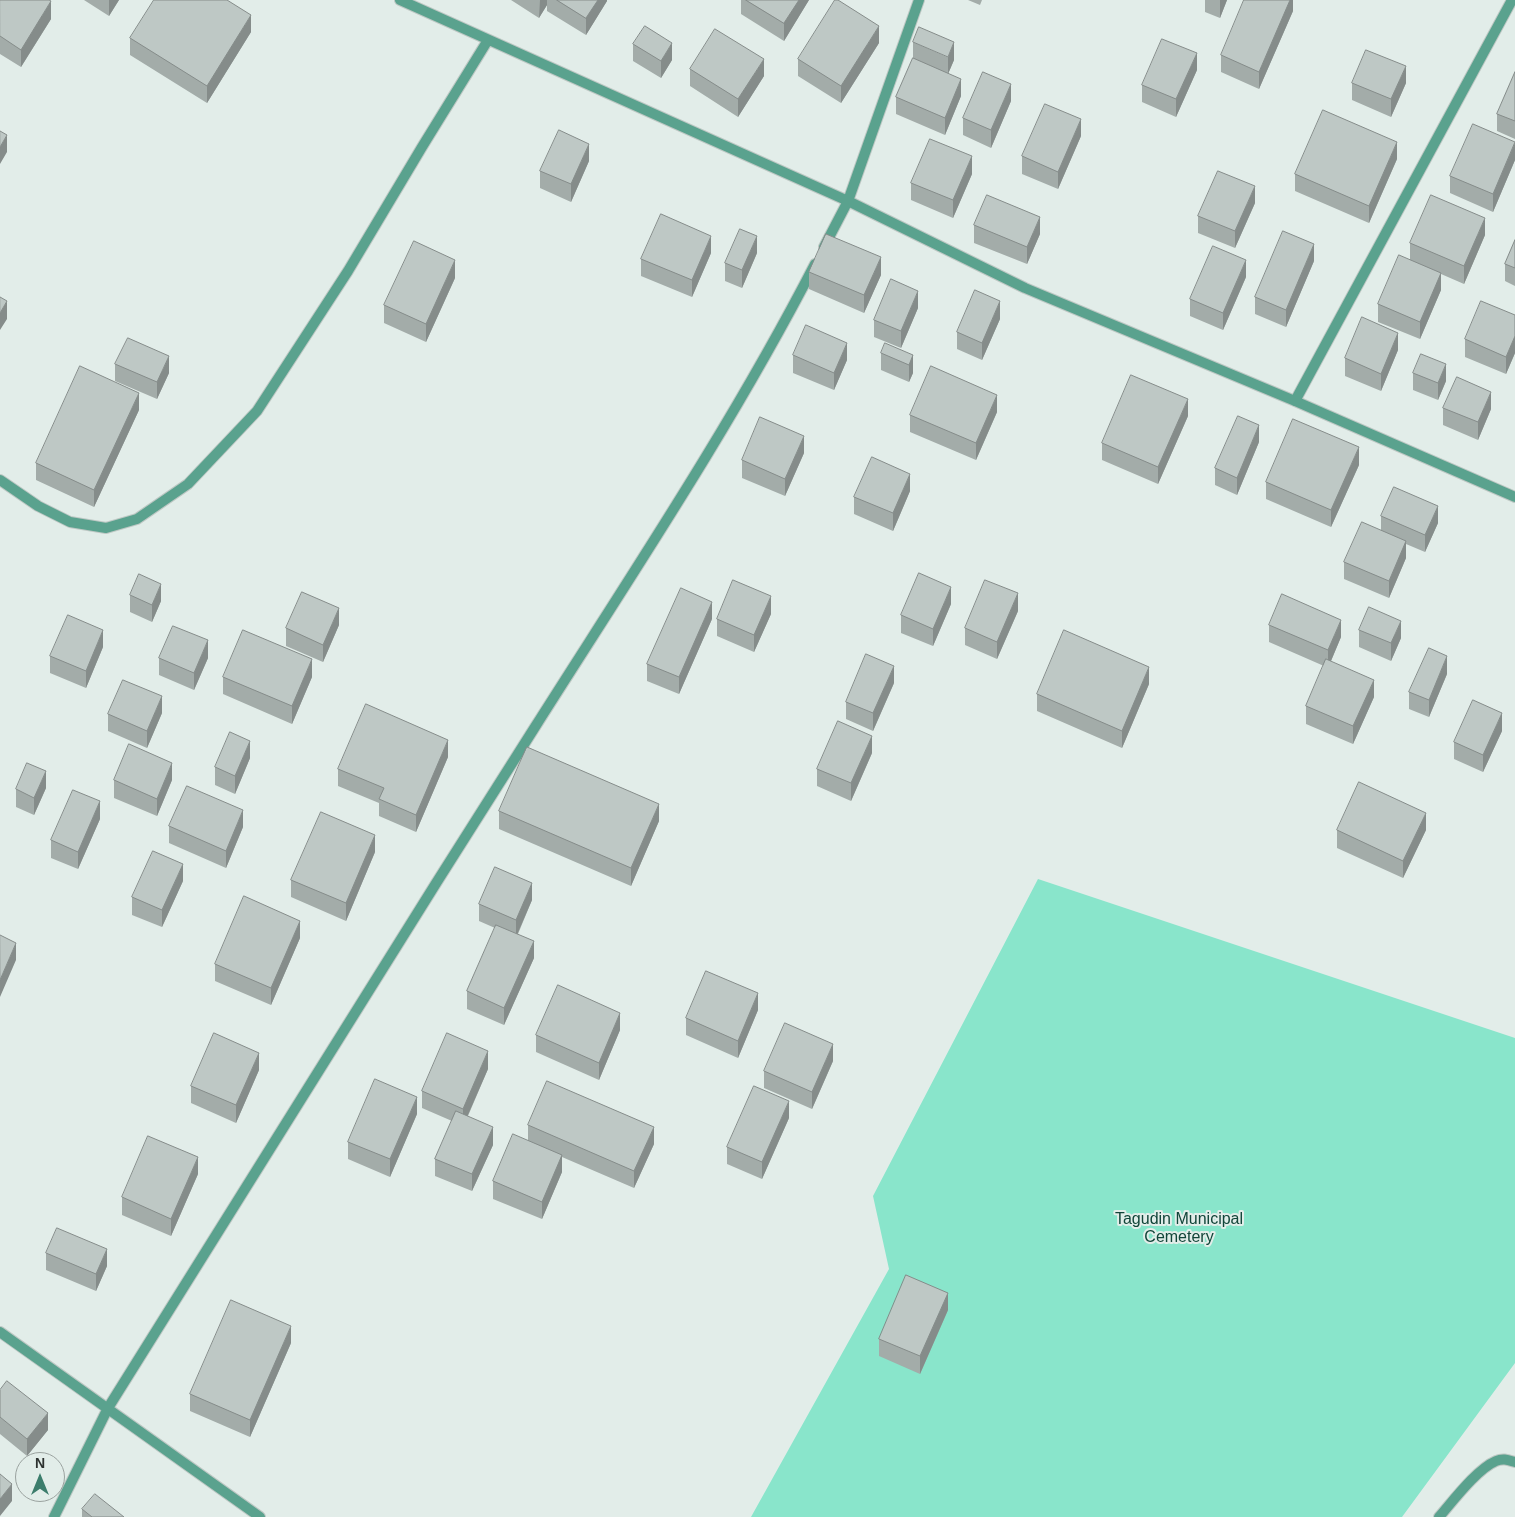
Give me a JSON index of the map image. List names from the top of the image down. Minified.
{"parks":["Tagudin Municipal Cemetery"],"north":"top"}
